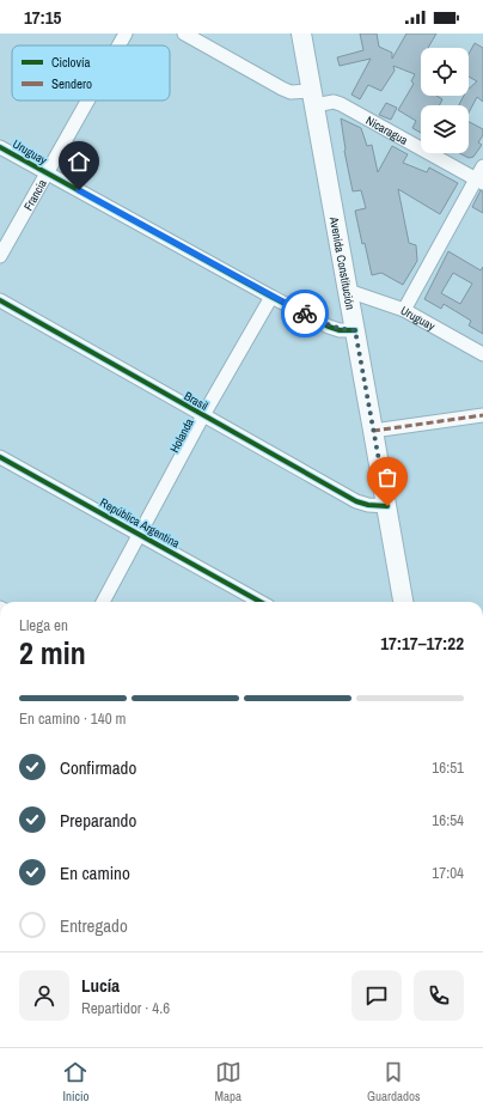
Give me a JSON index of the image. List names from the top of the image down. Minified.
{"streets":{"main road":["Avenida Constitución"],"street":["Nicaragua","Uruguay","Francia","Brasil","Holanda","República Argentina"]},"crossings":[["Nicaragua","Avenida Constitución"],["Uruguay","Francia"],["Uruguay","Avenida Constitución"],["Uruguay","Holanda"],["Avenida Constitución","Brasil"],["Brasil","Holanda"],["Holanda","República Argentina"]],"legend":["Ciclovía","Sendero"],"page":{"status":"17:15","heading":["2 min","Llega en","17:17–17:22"],"panel":["Lucía","Repartidor · 4.6"],"bar":"En camino · 140 m","list":[["Confirmado","16:51"],["Preparando","16:54"],["En camino","17:04"],"Entregado"],"tabs":["Inicio","Mapa","Guardados"]}}
